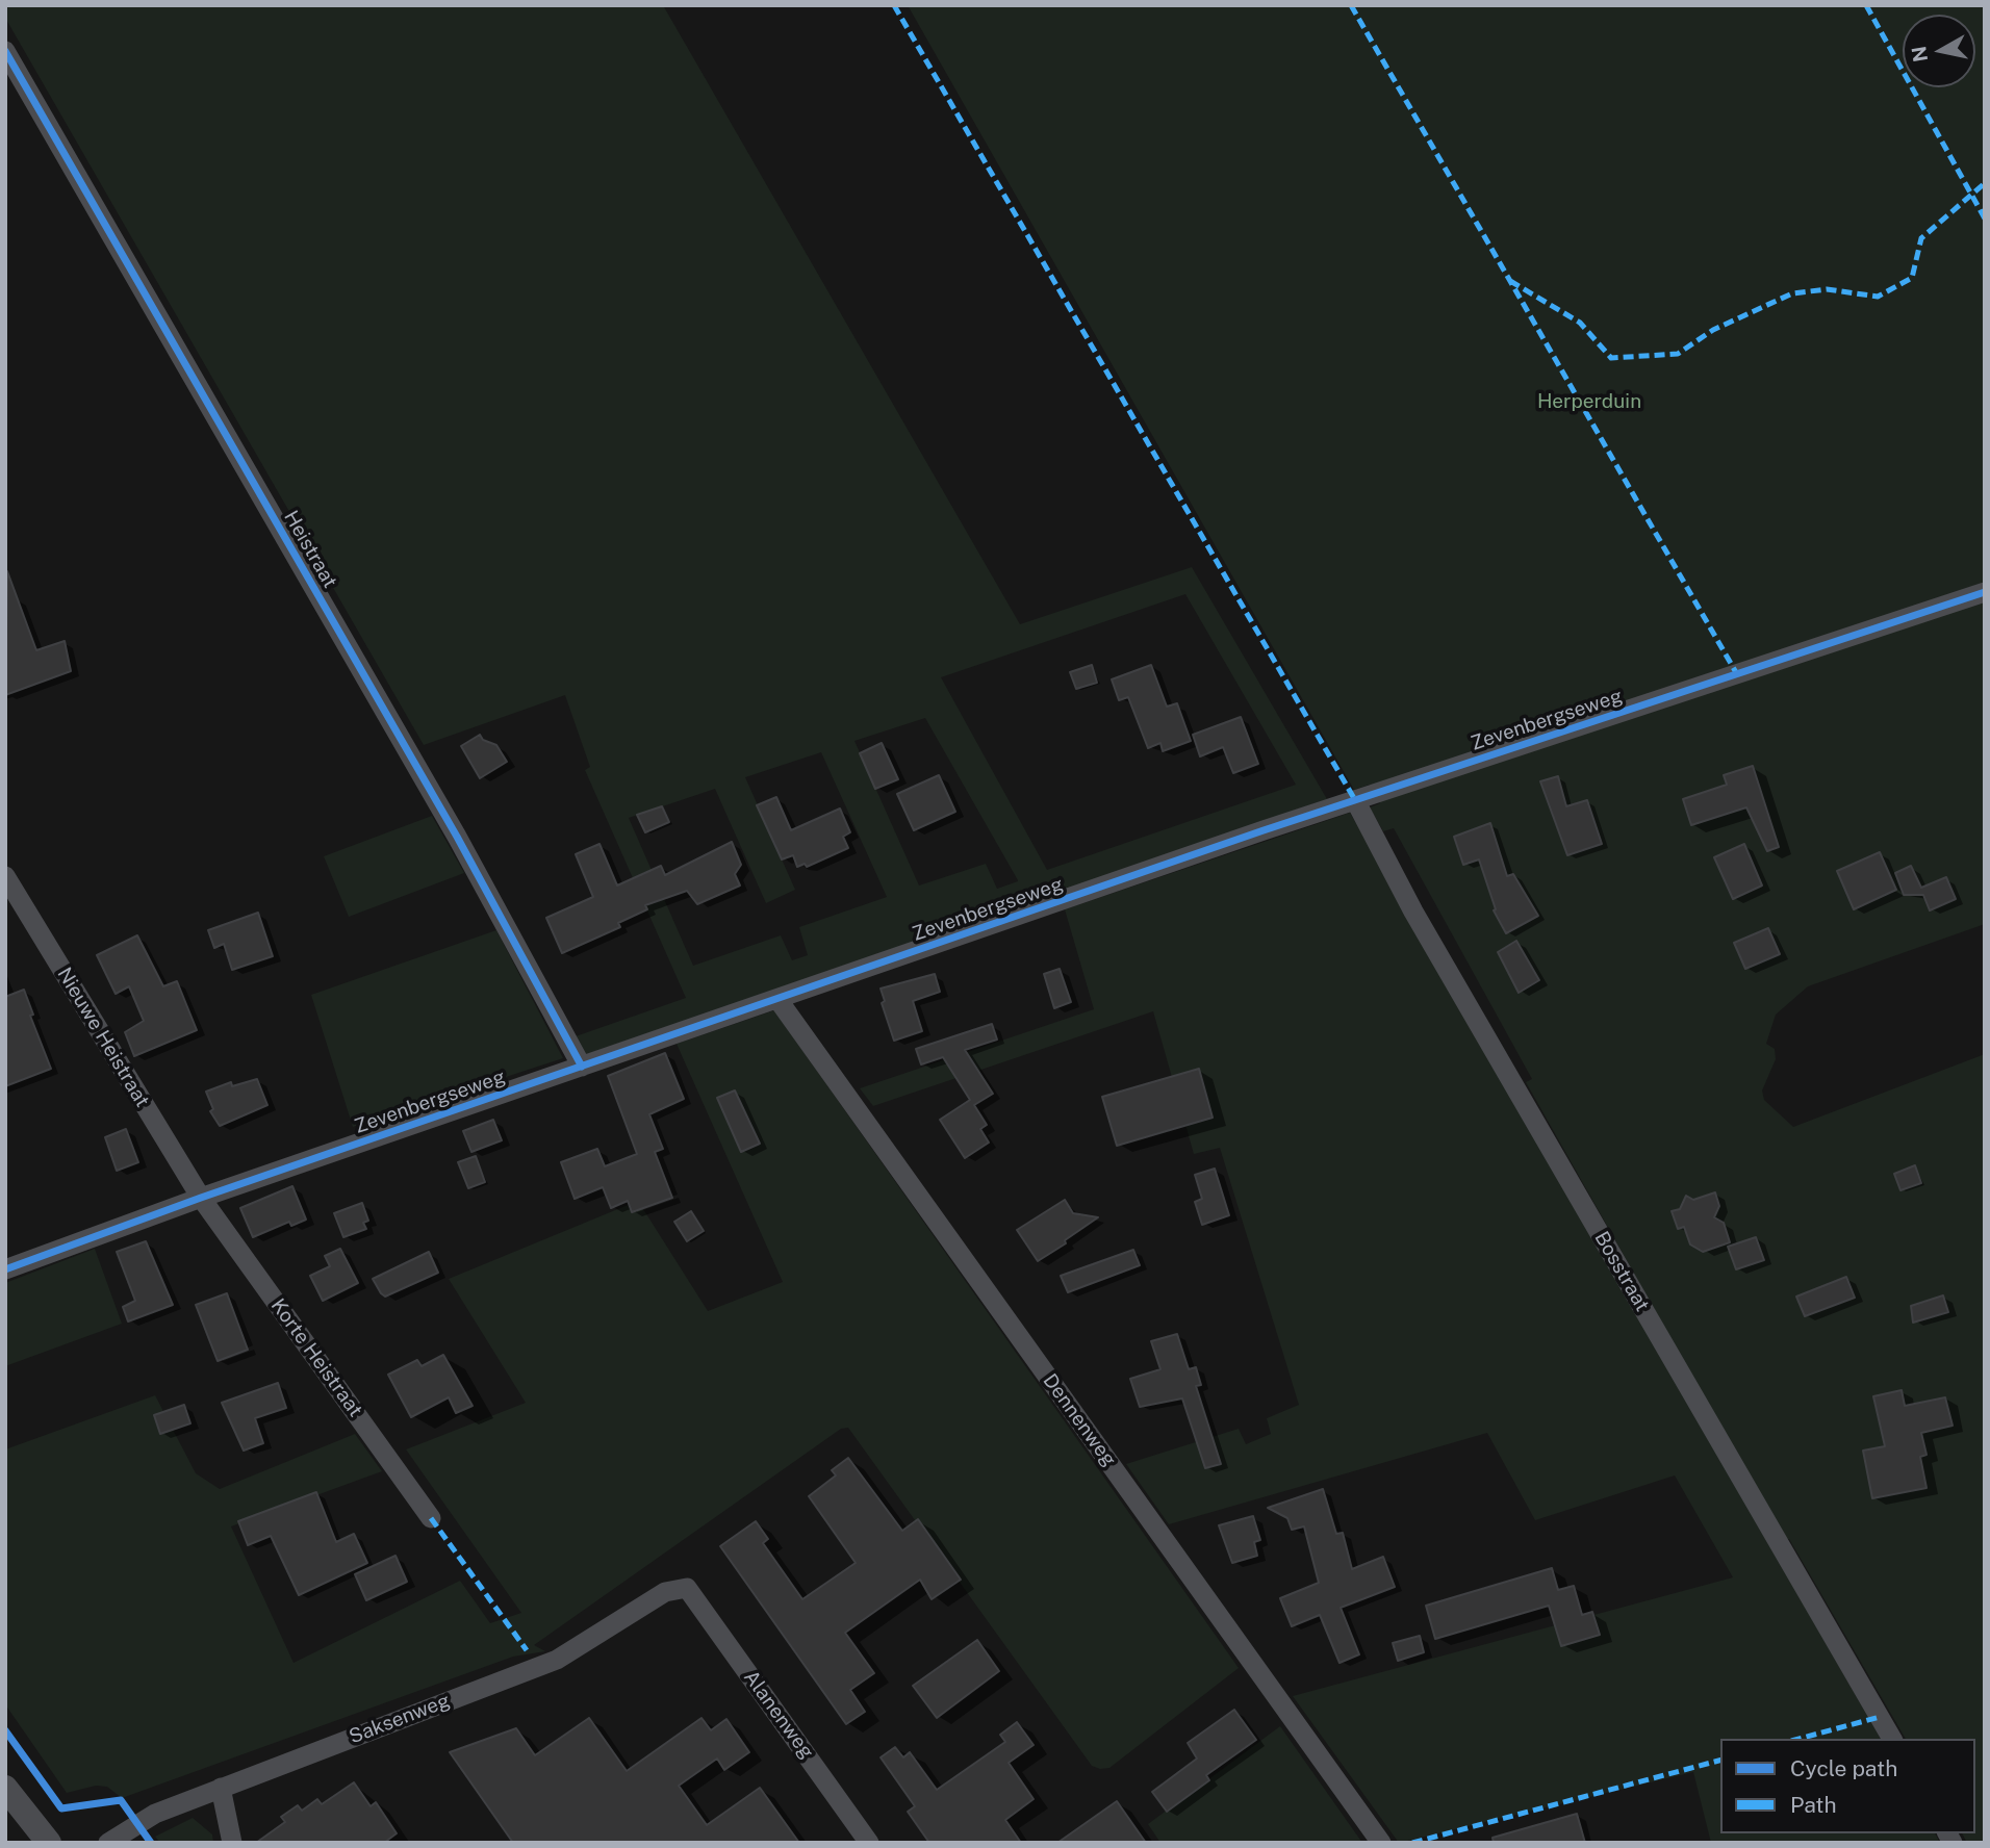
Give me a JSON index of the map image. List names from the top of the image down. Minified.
{"streets":{"street":["Heistraat","Zevenbergseweg","Nieuwe Heistraat","Bosstraat","Korte Heistraat","Dennenweg","Alanenweg","Saksenweg"]},"crossings":[["Heistraat","Zevenbergseweg"],["Zevenbergseweg","Nieuwe Heistraat"],["Zevenbergseweg","Bosstraat"],["Zevenbergseweg","Korte Heistraat"],["Zevenbergseweg","Dennenweg"],["Nieuwe Heistraat","Korte Heistraat"],["Alanenweg","Saksenweg"]],"parks":["Herperduin"],"legend":["Cycle path","Path"],"north":"left"}
